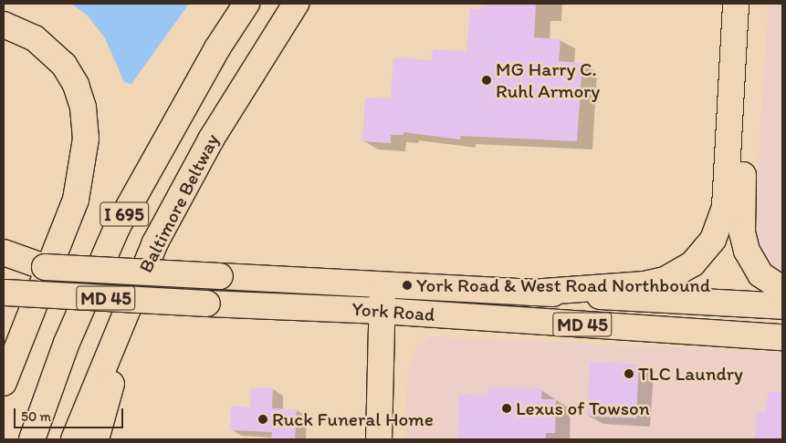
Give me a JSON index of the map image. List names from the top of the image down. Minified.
{"streets":{"main road":["Baltimore Beltway","I 695","MD 45","York Road"]},"places":["MG Harry C. Ruhl Armory","York Road & West Road Northbound","TLC Laundry","Lexus of Towson","Ruck Funeral Home"],"scale_bar":"50 m"}
